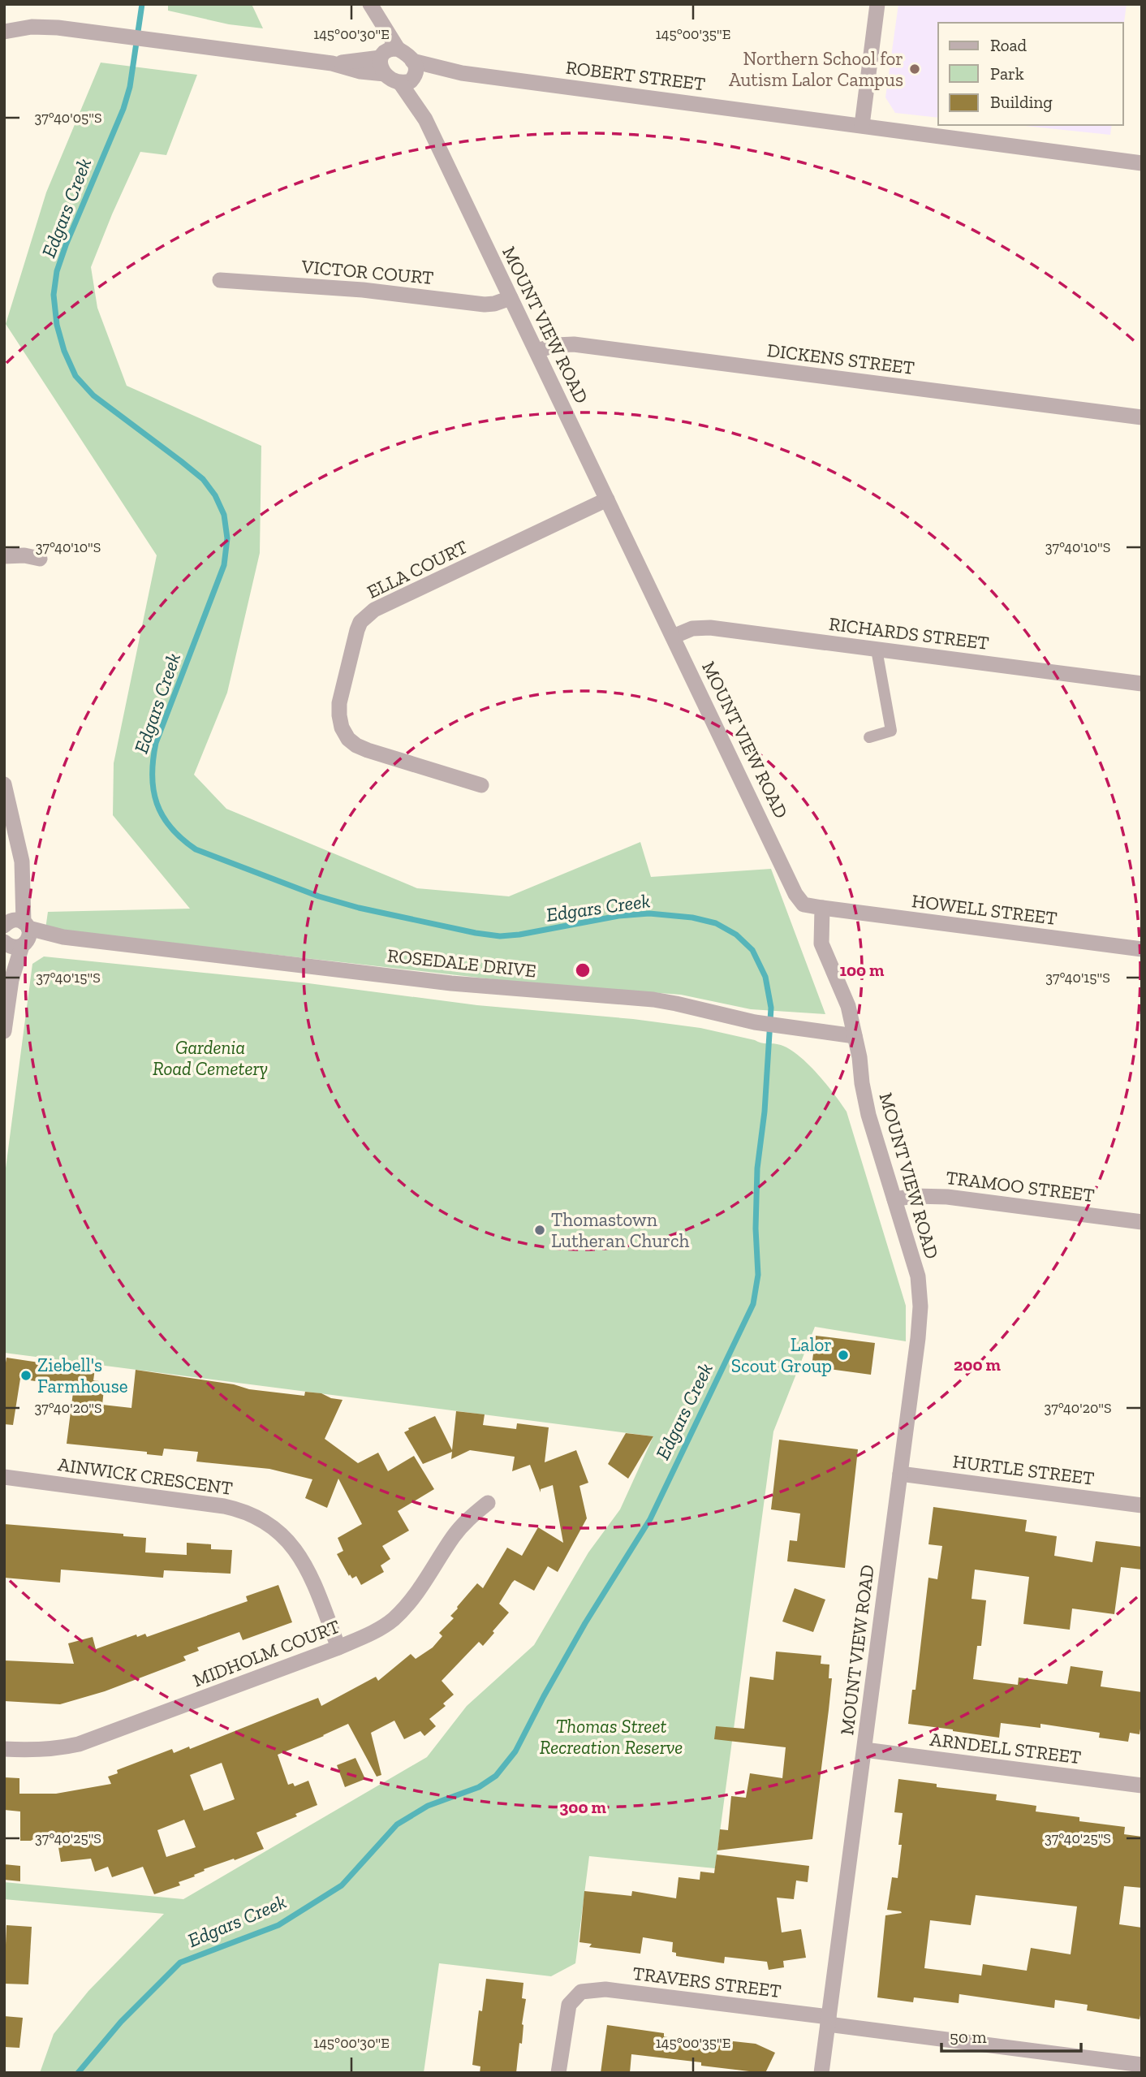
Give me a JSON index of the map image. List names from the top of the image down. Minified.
{"streets":{"street":["ROBERT STREET","VICTOR COURT","MOUNT VIEW ROAD","DICKENS STREET","ELLA COURT","RICHARDS STREET","HOWELL STREET","ROSEDALE DRIVE","TRAMOO STREET","HURTLE STREET","AINWICK CRESCENT","MIDHOLM COURT","ARNDELL STREET","TRAVERS STREET"]},"crossings":[["ROBERT STREET","MOUNT VIEW ROAD"],["VICTOR COURT","MOUNT VIEW ROAD"],["MOUNT VIEW ROAD","DICKENS STREET"],["MOUNT VIEW ROAD","ELLA COURT"],["MOUNT VIEW ROAD","RICHARDS STREET"],["MOUNT VIEW ROAD","HOWELL STREET"],["MOUNT VIEW ROAD","ROSEDALE DRIVE"],["MOUNT VIEW ROAD","TRAMOO STREET"],["MOUNT VIEW ROAD","HURTLE STREET"],["MOUNT VIEW ROAD","ARNDELL STREET"],["MOUNT VIEW ROAD","TRAVERS STREET"],["AINWICK CRESCENT","MIDHOLM COURT"]],"water":["Edgars Creek"],"parks":["Gardenia Road Cemetery","Thomas Street Recreation Reserve"],"places":["Northern School for Autism Lalor Campus","Thomastown Lutheran Church","Lalor Scout Group","Ziebell's Farmhouse"],"legend":["Road","Park","Building"],"scale_bar":"50 m","coordinates":["145°00'30\"E","145°00'35\"E","37°40'05\"S","37°40'10\"S","37°40'15\"S","37°40'20\"S","37°40'25\"S"],"rings":["100 m","200 m","300 m"]}
